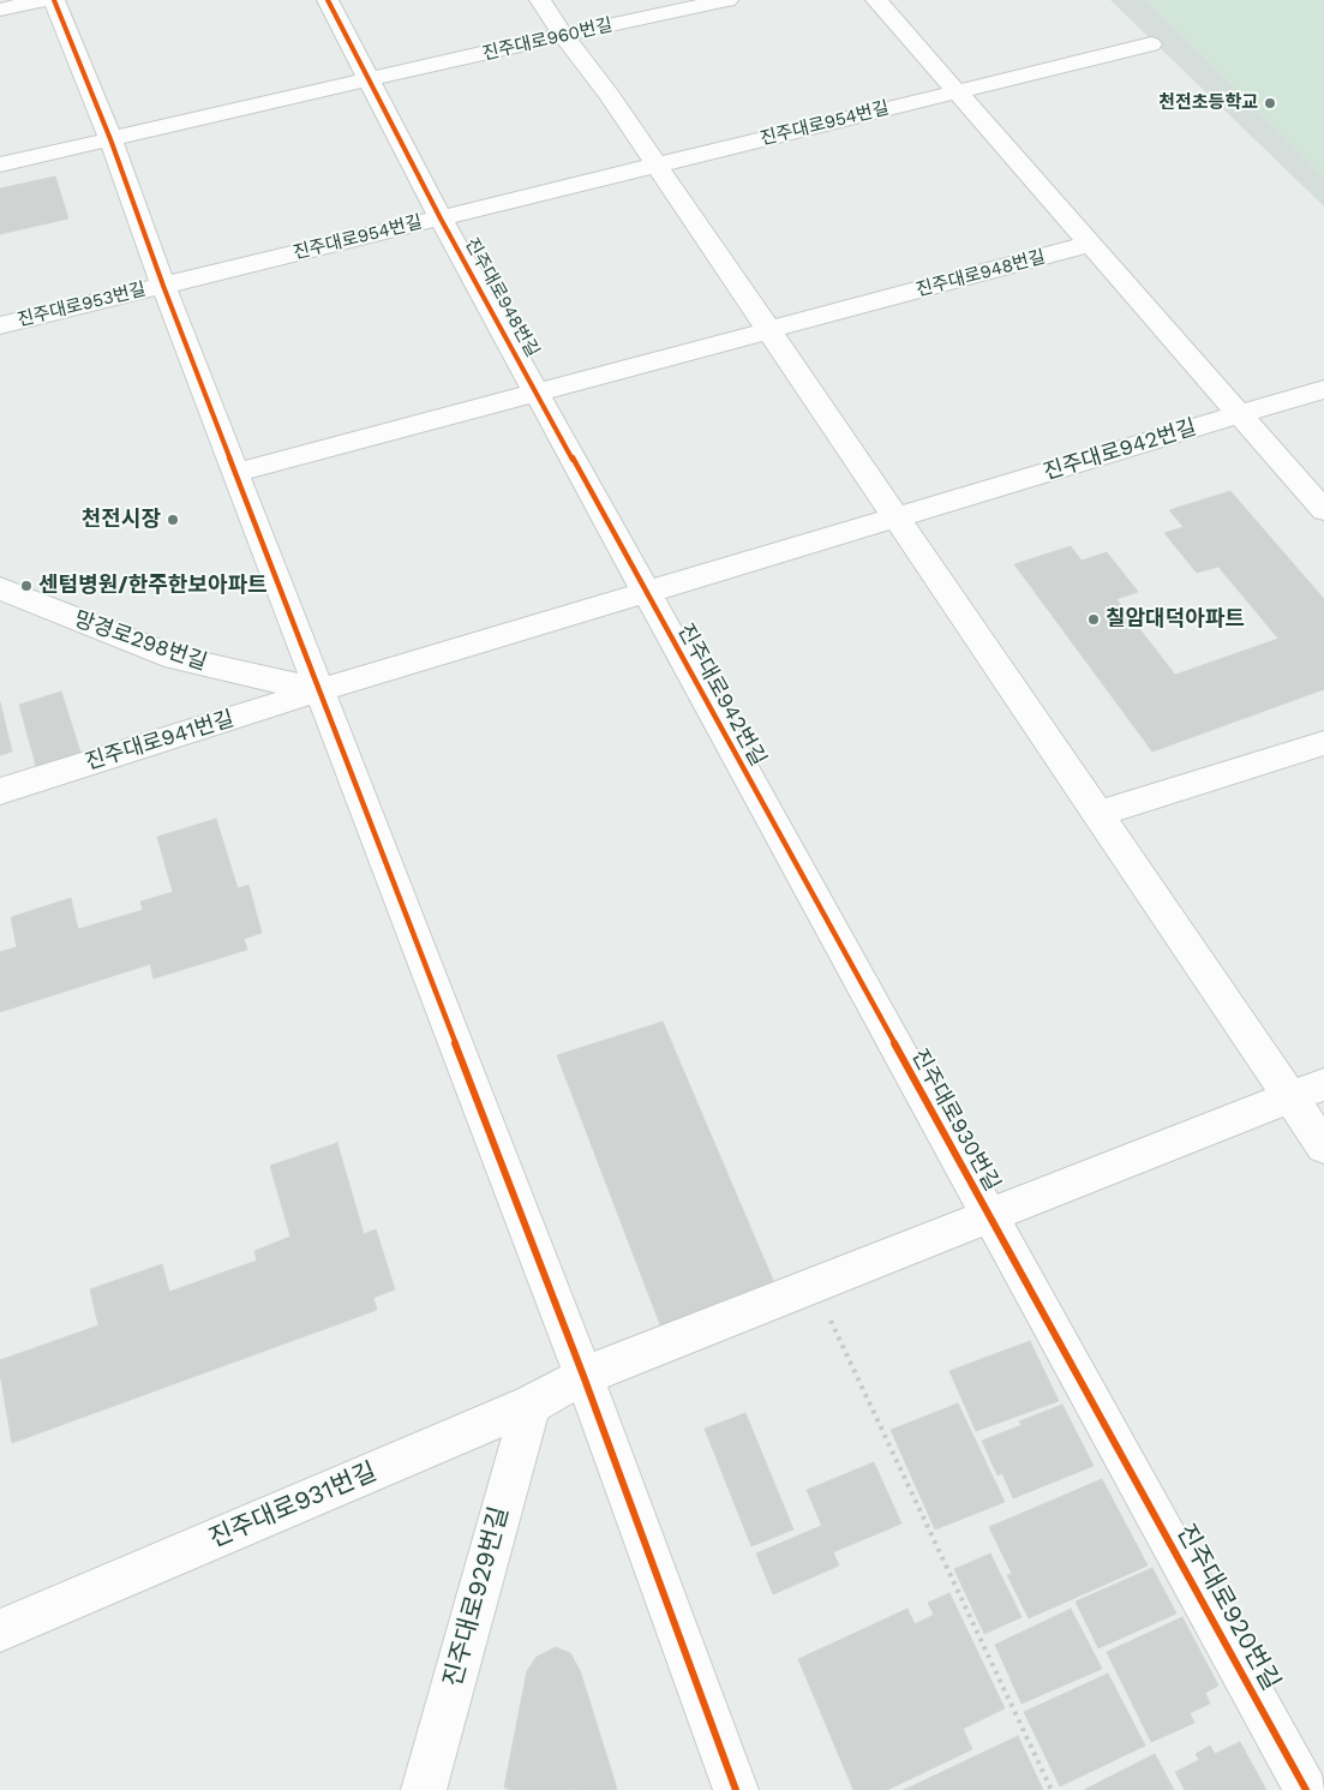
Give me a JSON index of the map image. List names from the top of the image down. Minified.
{"streets":{"street":["진주대로960번길","진주대로954번길","진주대로948번길","진주대로953번길","진주대로942번길","망경로298번길","진주대로941번길","진주대로930번길","진주대로931번길","진주대로929번길","진주대로920번길"]},"crossings":[["진주대로960번길","진주대로948번길"],["진주대로954번길","진주대로948번길"],["진주대로954번길","진주대로953번길"],["진주대로942번길","망경로298번길"],["진주대로942번길","진주대로941번길"],["진주대로942번길","진주대로930번길"],["망경로298번길","진주대로941번길"],["진주대로930번길","진주대로931번길"],["진주대로930번길","진주대로920번길"],["진주대로931번길","진주대로929번길"]],"places":["천전초등학교","천전시장","센텀병원/한주한보아파트","칠암대덕아파트"]}
